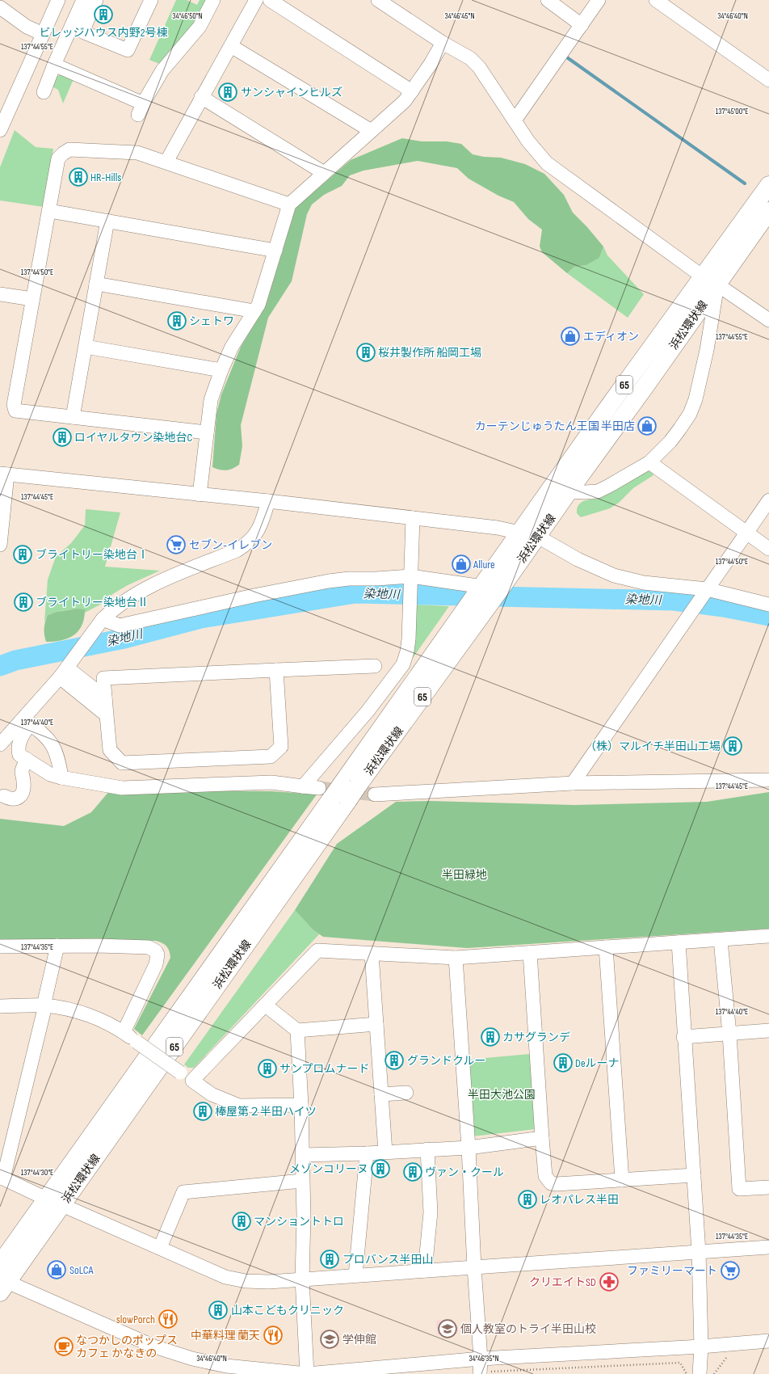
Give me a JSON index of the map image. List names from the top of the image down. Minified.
{"streets":{"main road":["浜松環状線","65"]},"water":["染地川"],"parks":["半田緑地","半田大池公園"],"places":{"building":["ビレッジハウス内野2号棟","サンシャインヒルズ","HR-Hills","シェトワ","桜井製作所 船岡工場","ロイヤルタウン染地台C","ブライトリー染地台Ⅰ","ブライトリー染地台Ⅱ","（株）マルイチ半田山工場","カサグランデ","グランドクルー","Deルーナ","サンプロムナード","棒屋第２半田ハイツ","メゾンコリーヌ","ヴァン・クール","レオパレス半田","マンショントトロ","プロバンス半田山","山本こどもクリニック"],"shop":["エディオン","カーテンじゅうたん王国 半田店","Allure","SoLCA"],"supermarket":["セブン-イレブン","ファミリーマート"],"pharmacy":["クリエイトSD"],"restaurant":["slowPorch","中華料理 蘭天"],"school or university":["個人教室のトライ半田山校","学伸館"],"cafe":["なつかしのポップス カフェ かなきの"]},"coordinates":["34°46'50\"N","34°46'45\"N","34°46'40\"N","137°44'55\"E","137°45'00\"E","137°44'50\"E","137°44'45\"E","137°44'40\"E","137°44'35\"E","137°44'30\"E","34°46'35\"N"]}
